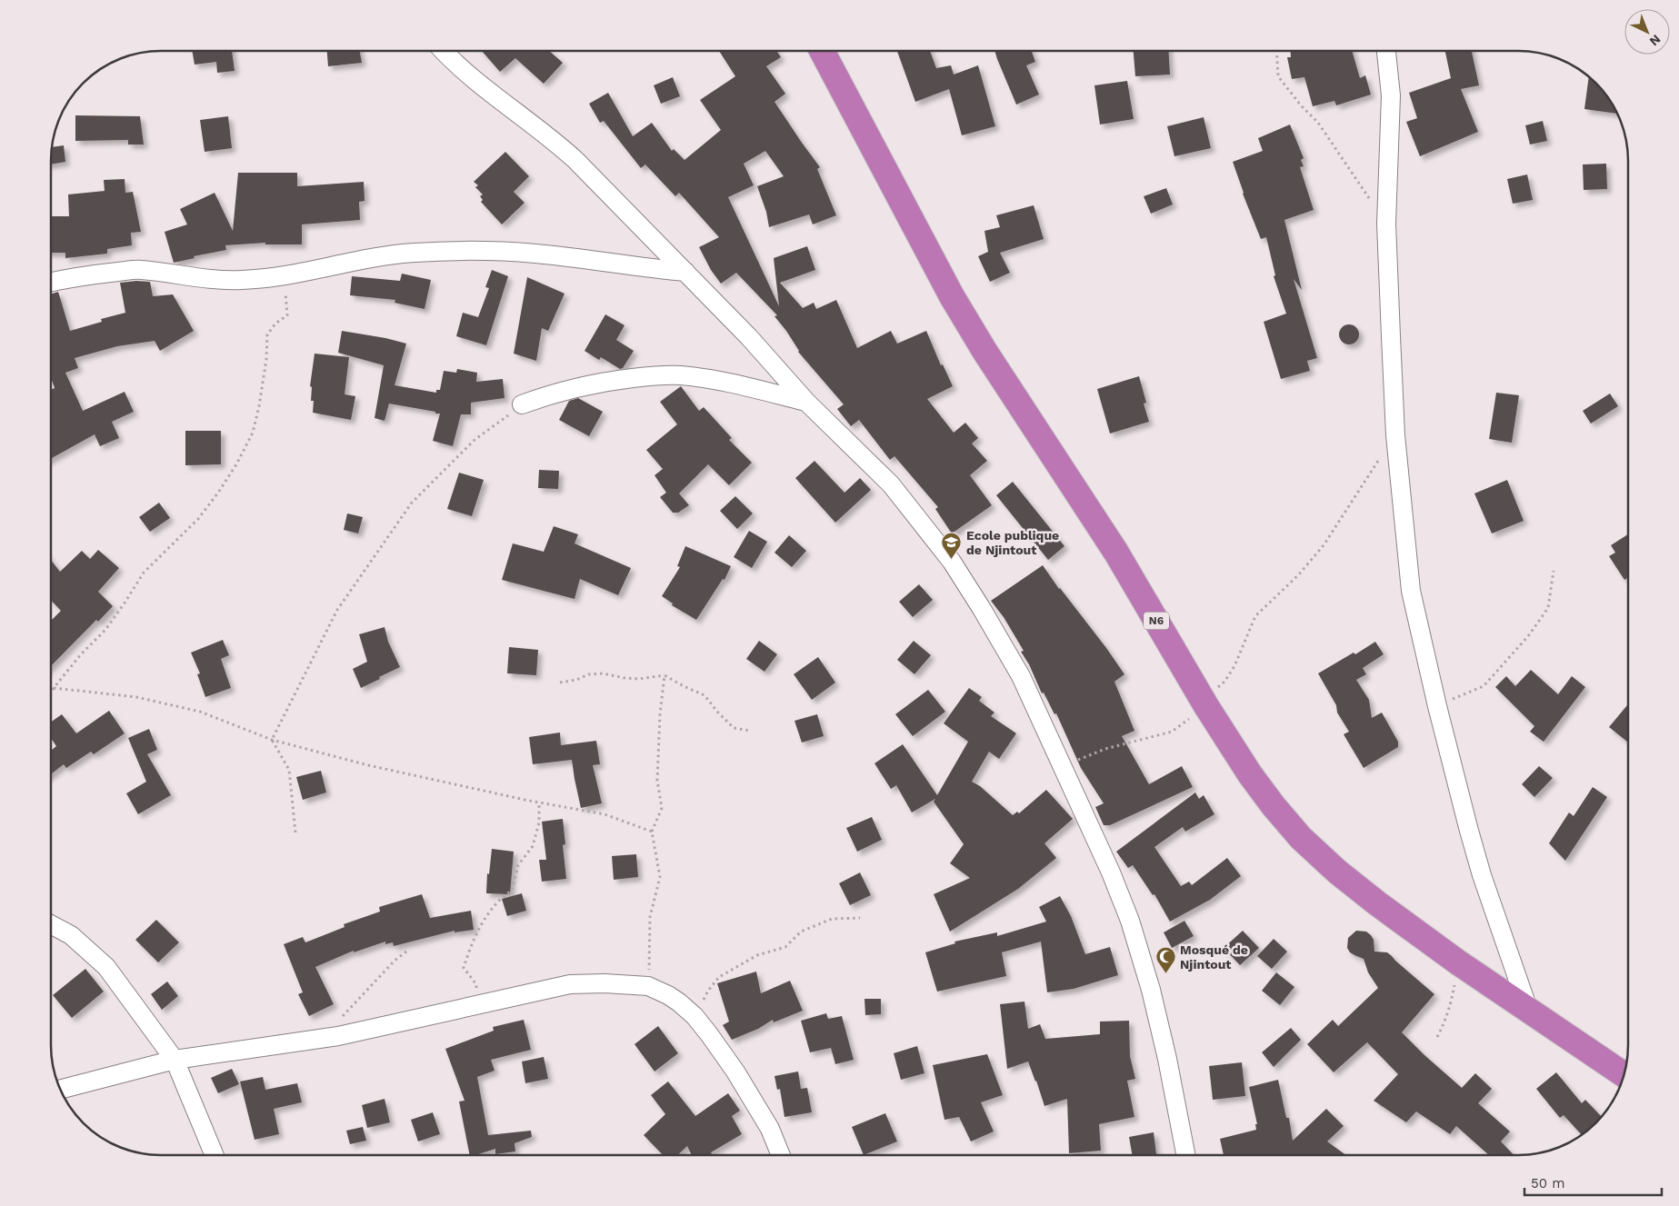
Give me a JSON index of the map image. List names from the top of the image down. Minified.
{"streets":{"highway":["N6"]},"places":{"school or university":["Ecole publique de Njintout"],"mosque":["Mosqué de Njintout"]},"scale_bar":"50 m","north":"bottom right"}
